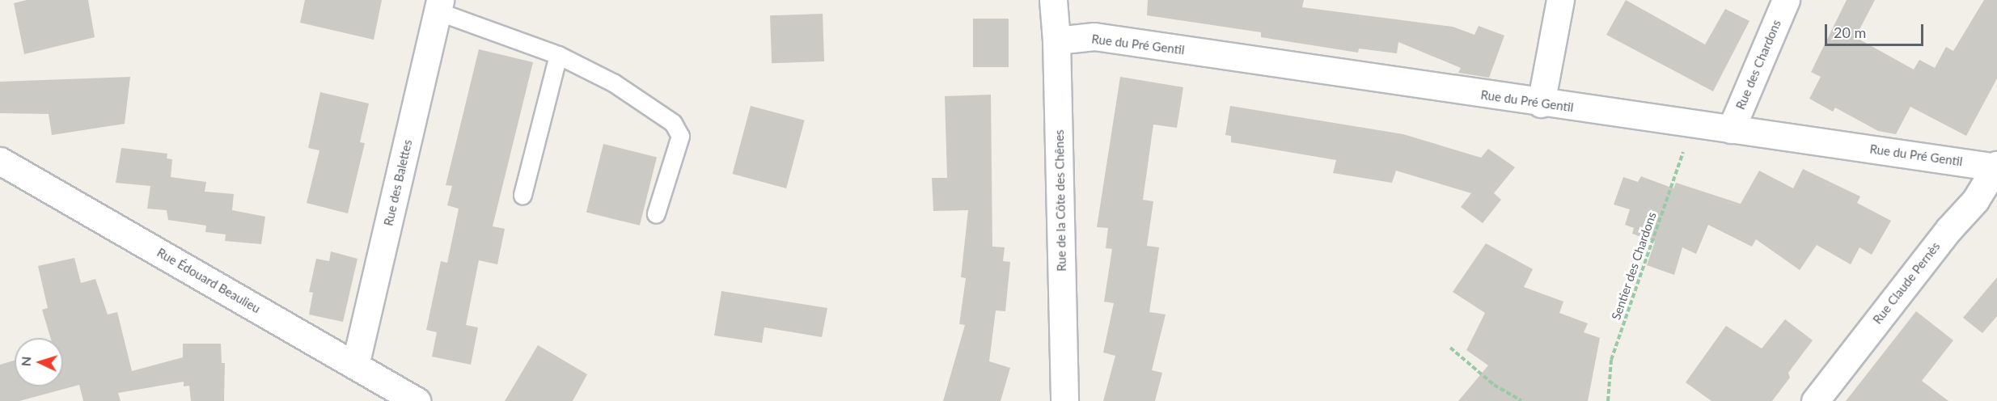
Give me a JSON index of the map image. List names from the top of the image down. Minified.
{"streets":{"street":["Rue du Pré Gentil","Rue des Chardons","Rue des Balettes","Rue de la Côte des Chênes","Rue Édouard Beaulieu","Rue Claude Pernès"],"path":["Sentier des Chardons"]},"crossings":[["Rue du Pré Gentil","Rue des Chardons"],["Rue du Pré Gentil","Rue de la Côte des Chênes"],["Rue du Pré Gentil","Rue Claude Pernès"],["Rue des Balettes","Rue Édouard Beaulieu"]],"scale_bar":"20 m","north":"left"}
